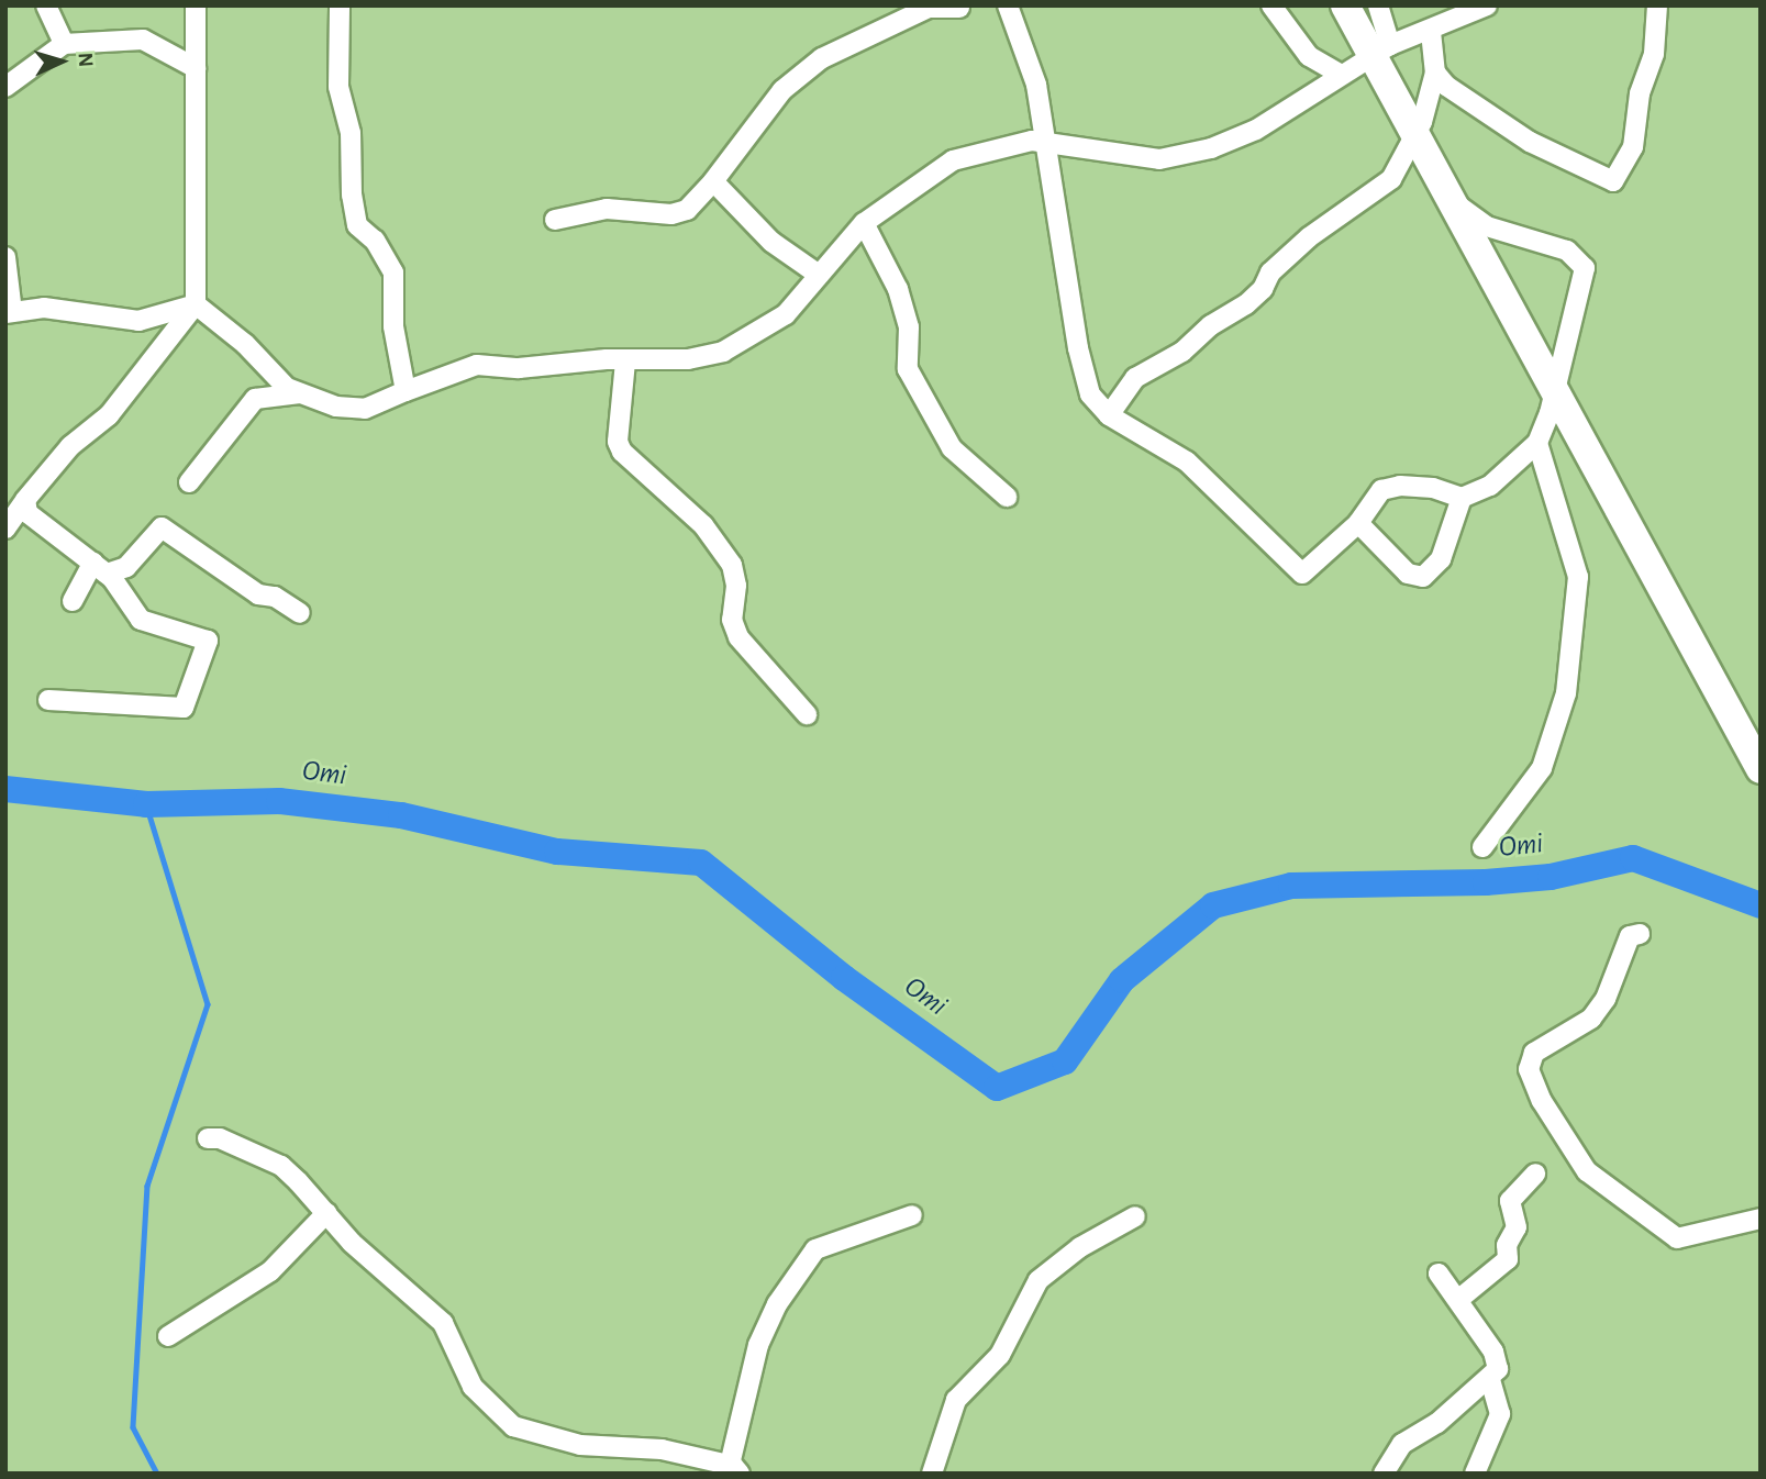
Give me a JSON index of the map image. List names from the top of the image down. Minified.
{"water":["Omi"],"north":"right"}
